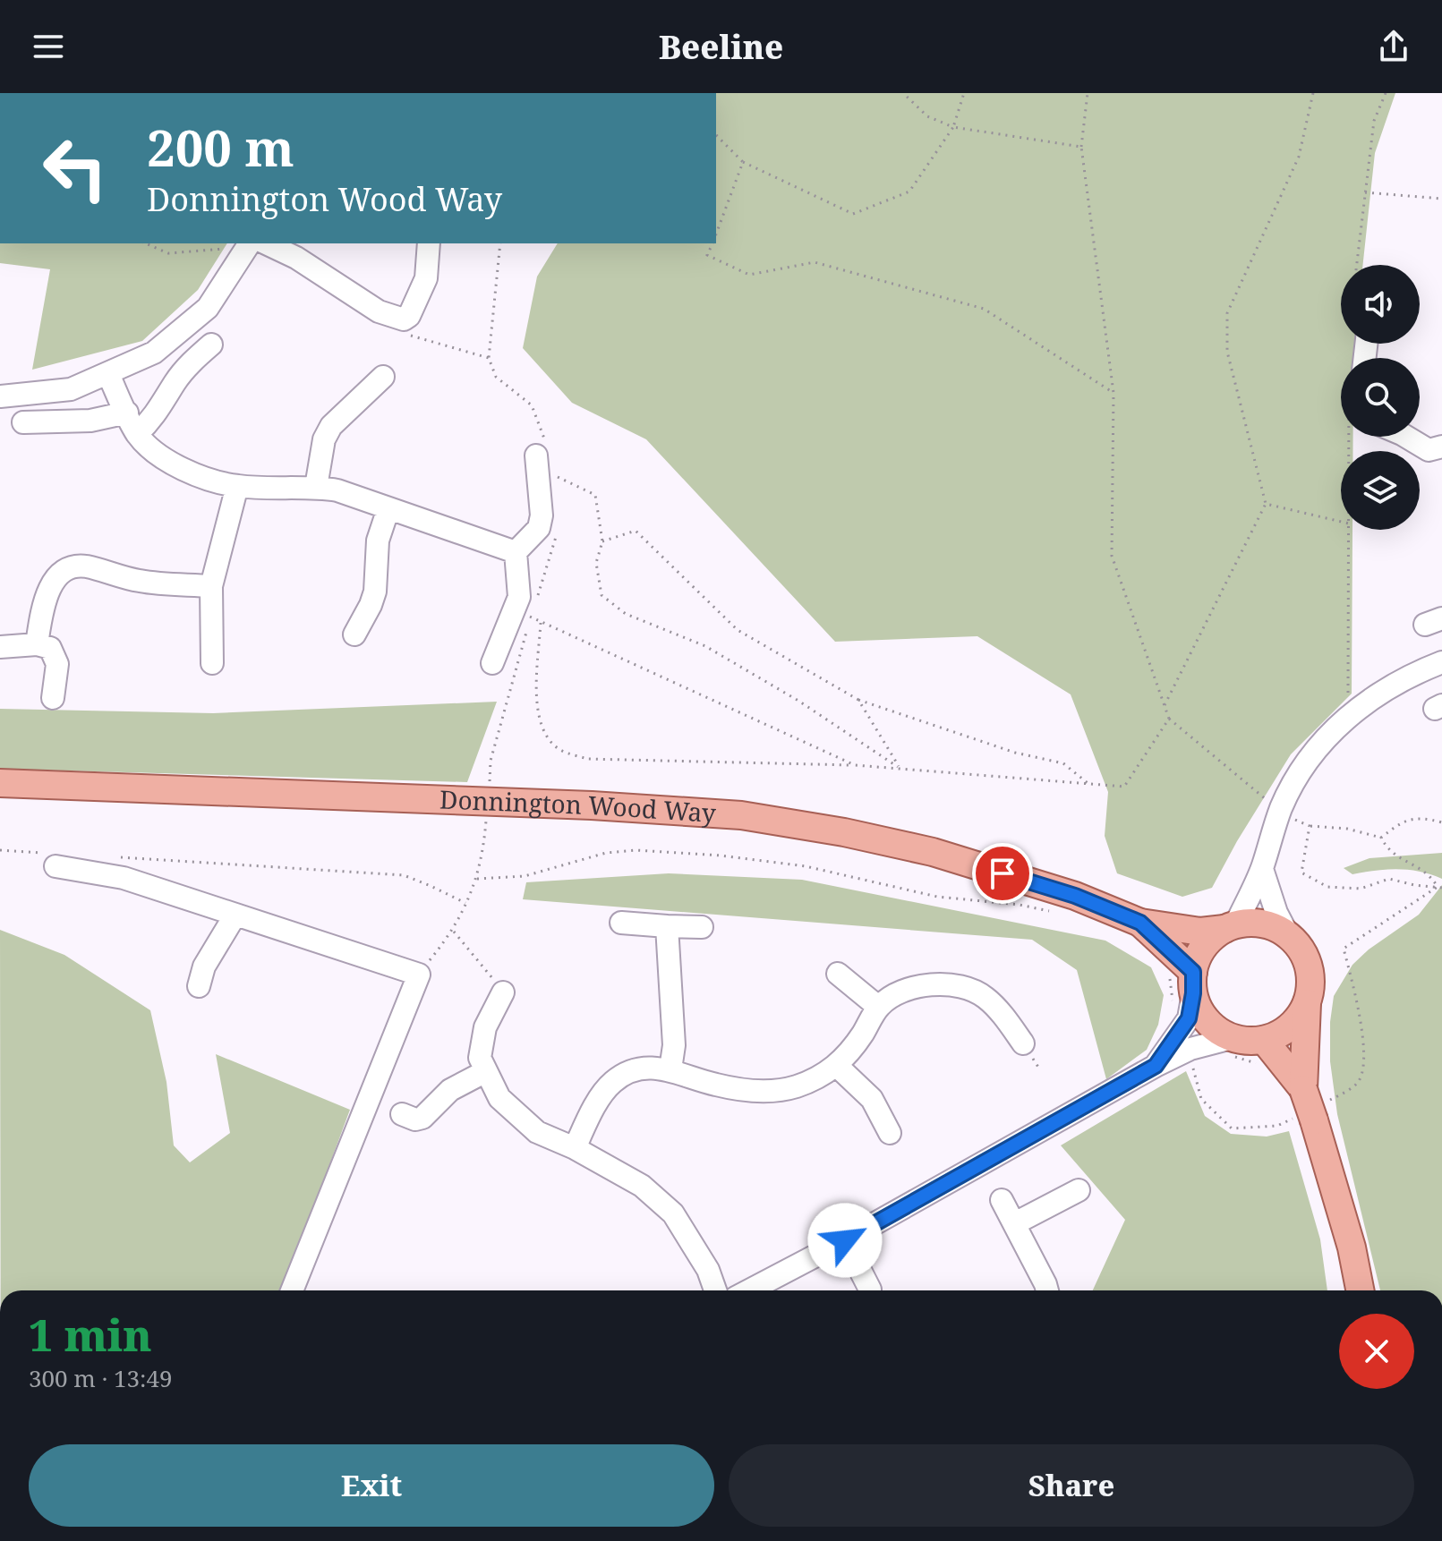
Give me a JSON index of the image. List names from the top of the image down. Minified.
{"streets":{"main road":["Donnington Wood Way"]},"page":{"header":"Beeline","turn":["200 m","Donnington Wood Way"],"heading":["1 min","300 m · 13:49"],"buttons":["Exit","Share"]}}
